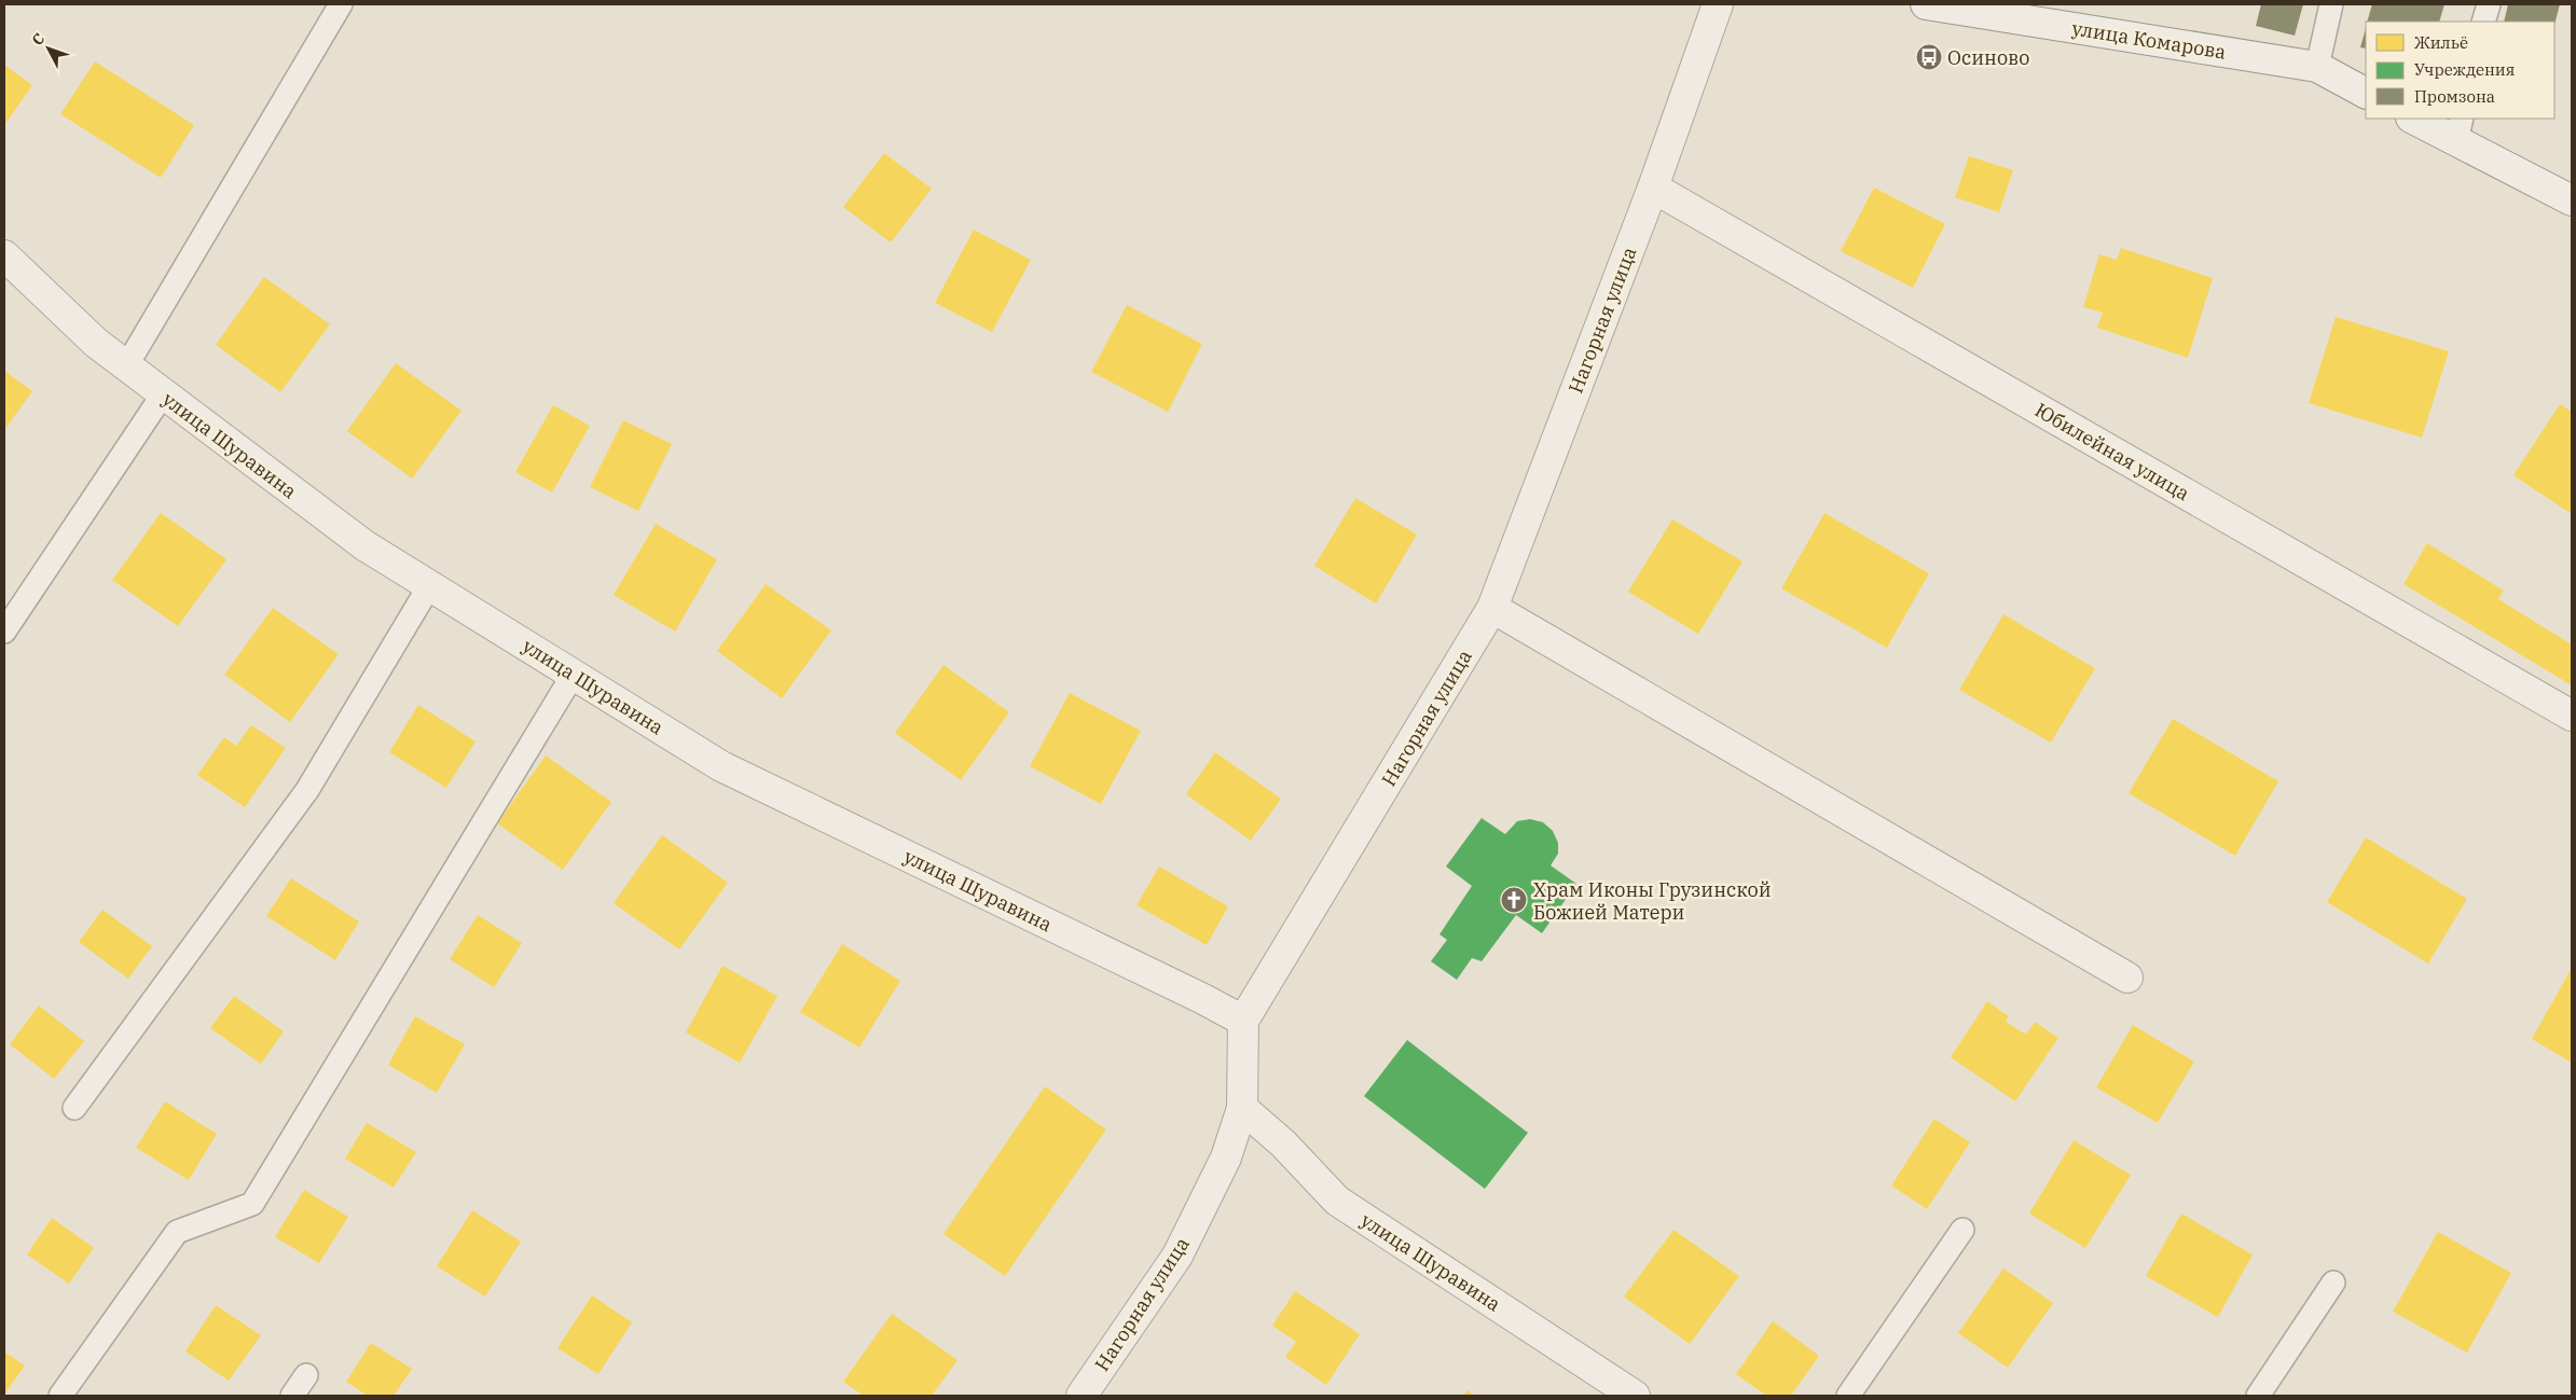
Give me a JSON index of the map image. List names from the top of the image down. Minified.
{"streets":{"street":["улица Комарова","Нагорная улица","улица Шуравина","Юбилейная улица"]},"crossings":[["Нагорная улица","улица Шуравина"],["Нагорная улица","Юбилейная улица"]],"places":{"bus stop":["Осиново"],"church":["Храм Иконы Грузинской Божией Матери"]},"legend":["Жильё","Учреждения","Промзона"],"north":"top left"}
